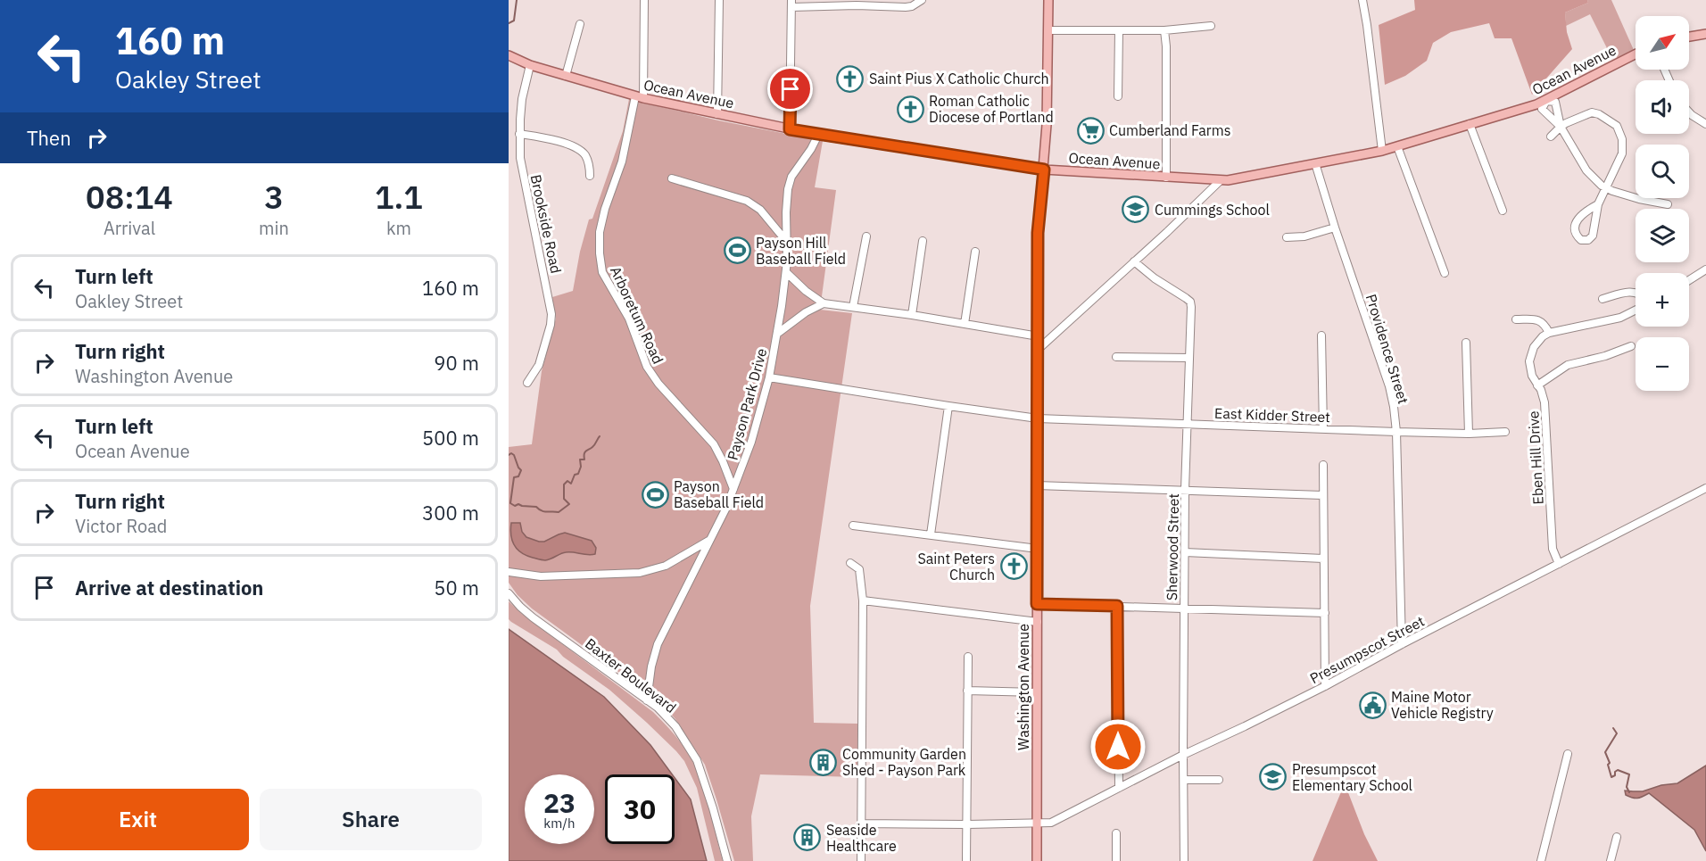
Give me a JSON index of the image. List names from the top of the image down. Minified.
{"streets":{"main road":["Ocean Avenue","Washington Avenue"],"street":["Brookside Road","Arboretum Road","Providence Street","Payson Park Drive","East Kidder Street","Eben Hill Drive","Sherwood Street","Presumpscot Street","Baxter Boulevard"]},"crossings":[["Ocean Avenue","Brookside Road"],["Ocean Avenue","Arboretum Road"],["Ocean Avenue","Providence Street"],["Ocean Avenue","Payson Park Drive"],["Ocean Avenue","Washington Avenue"],["Arboretum Road","Payson Park Drive"],["Providence Street","East Kidder Street"],["Providence Street","Presumpscot Street"],["Payson Park Drive","East Kidder Street"],["Payson Park Drive","Baxter Boulevard"],["East Kidder Street","Sherwood Street"],["East Kidder Street","Washington Avenue"],["Eben Hill Drive","Presumpscot Street"],["Sherwood Street","Presumpscot Street"],["Presumpscot Street","Washington Avenue"]],"places":{"church":["Saint Pius X Catholic Church","Roman Catholic Diocese of Portland","Saint Peters Church"],"supermarket":["Cumberland Farms"],"school or university":["Cummings School","Presumpscot Elementary School"],"sports":["Payson Hill Baseball Field","Payson Baseball Field"],"public building":["Maine Motor Vehicle Registry"],"building":["Community Garden Shed - Payson Park","Seaside Healthcare"]},"north":"top right","page":{"turn":["160 m","Oakley Street"],"map_buttons":["+","−"],"then":"Then","eta":["08:14","Arrival","3","min","1.1","km"],"list":[{"name":"Turn left","note":"Oakley Street","value":"160 m"},{"name":"Turn right","note":"Washington Avenue","value":"90 m"},{"name":"Turn left","note":"Ocean Avenue","value":"500 m"},{"name":"Turn right","note":"Victor Road","value":"300 m"},{"name":"Arrive at destination","value":"50 m"}],"speed":"23 km/h","limit":"30","buttons":["Exit","Share"]}}
